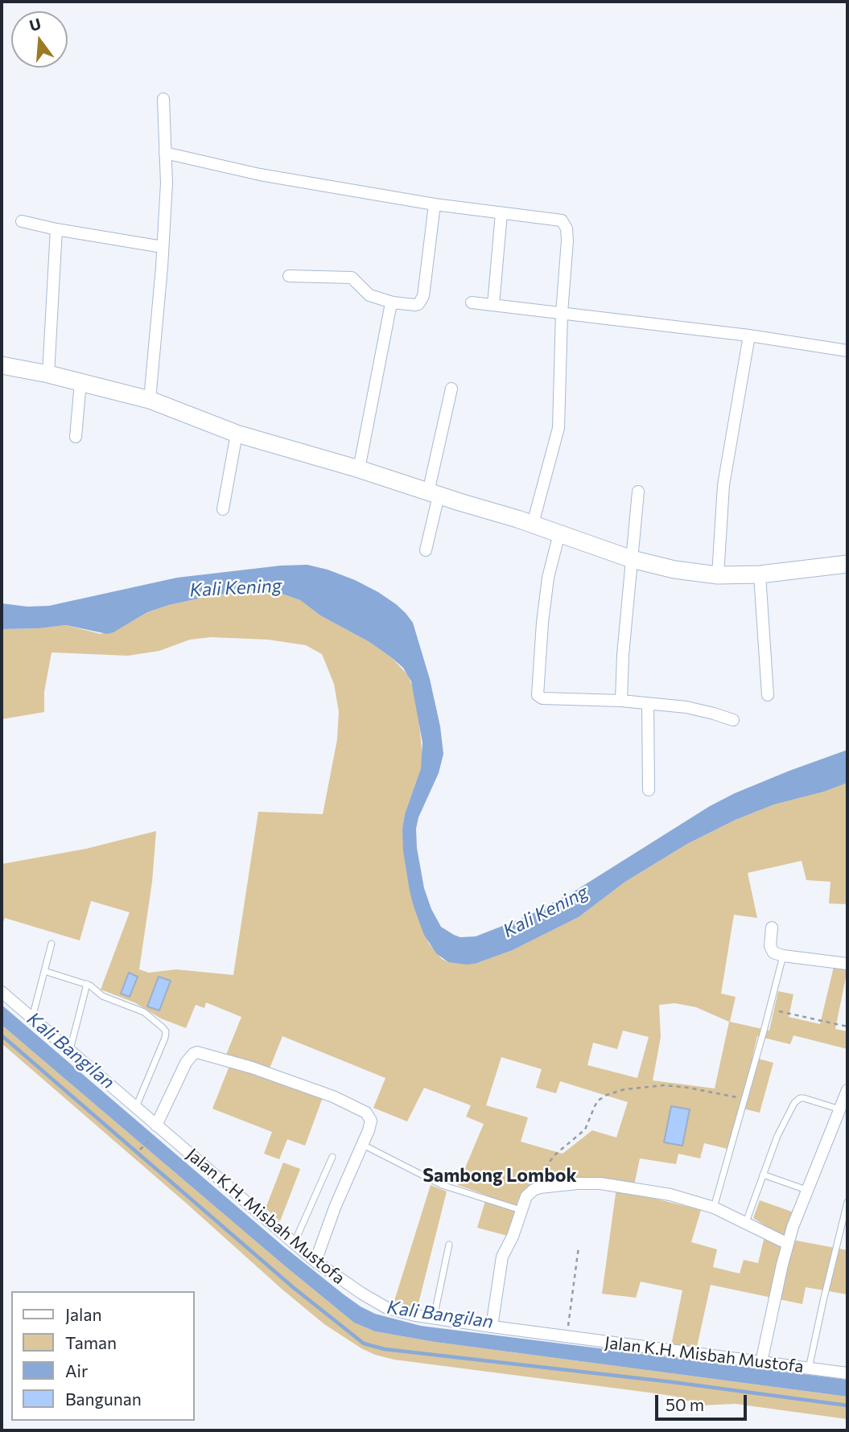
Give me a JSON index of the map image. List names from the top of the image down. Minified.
{"streets":{"street":["Jalan K.H. Misbah Mustofa"]},"districts":["Sambong Lombok"],"water":["Kali Kening","Kali Bangilan"],"legend":["Jalan","Taman","Air","Bangunan"],"scale_bar":"50 m","north":"top"}
